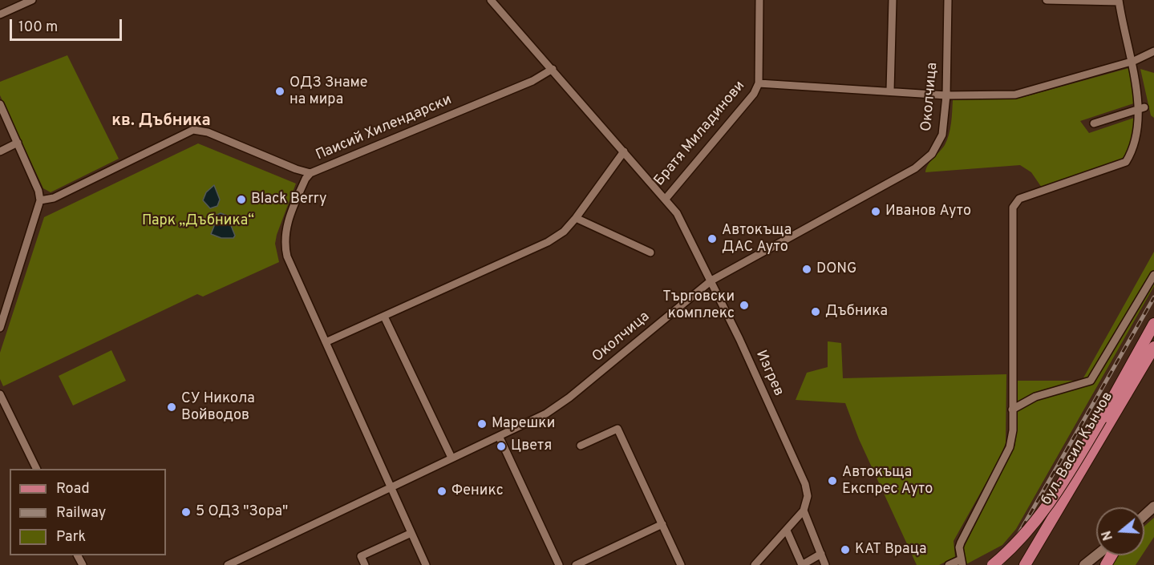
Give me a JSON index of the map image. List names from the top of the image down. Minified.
{"streets":{"main road":["бул. Васил Кънчов"],"street":["Околчица","Паисий Хилендарски","Братя Миладинови","Изгрев"]},"crossings":[["Околчица","Братя Миладинови"],["Околчица","Изгрев"],["Паисий Хилендарски","Братя Миладинови"],["Братя Миладинови","Изгрев"]],"districts":["кв. Дъбника"],"parks":["Парк „Дъбника“"],"places":["ОДЗ Знаме на мира","Black Berry","Иванов Ауто","Автокъща ДАС Ауто","DONG","Търговски комплекс","Дъбника","СУ Никола Войводов","Марешки","Цветя","Автокъща Експрес Ауто","Феникс","5 ОДЗ \"Зора\"","КАТ Враца"],"legend":["Road","Railway","Park"],"scale_bar":"100 m","north":"left"}
